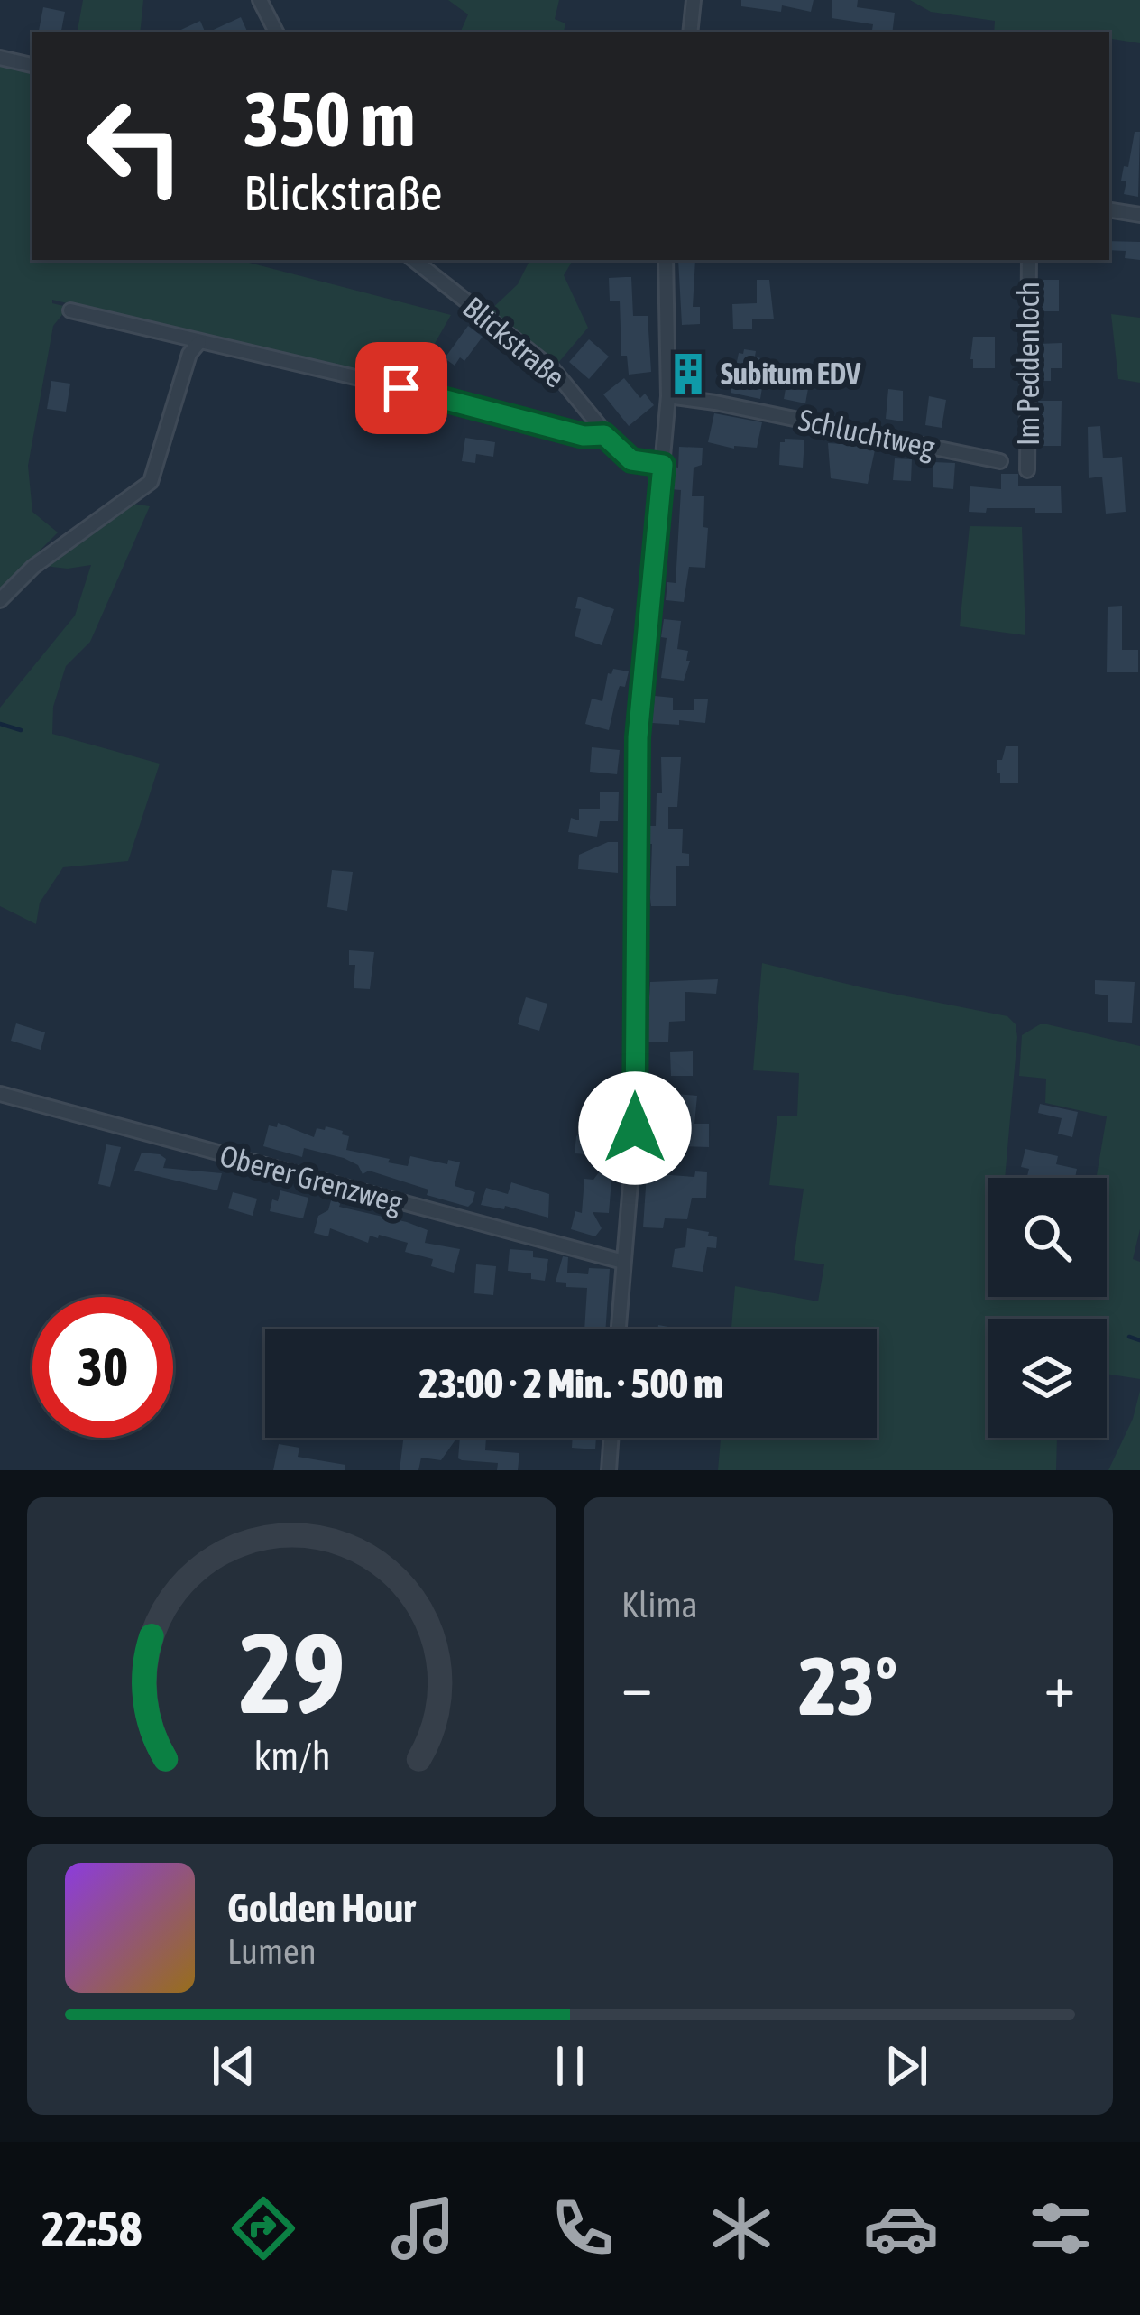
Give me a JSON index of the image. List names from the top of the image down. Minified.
{"streets":{"street":["Blickstraße","Im Peddenloch","Schluchtweg","Oberer Grenzweg"]},"places":{"building":["Subitum EDV"]},"page":{"turn":["350 m","Blickstraße"],"limit":"30","trip":"23:00 · 2 Min. · 500 m","tile":"Klima","heat":["−","23°","+"],"song":["Golden Hour","Lumen"],"tabs":"22:58","gauge":["29","km/h"]}}
